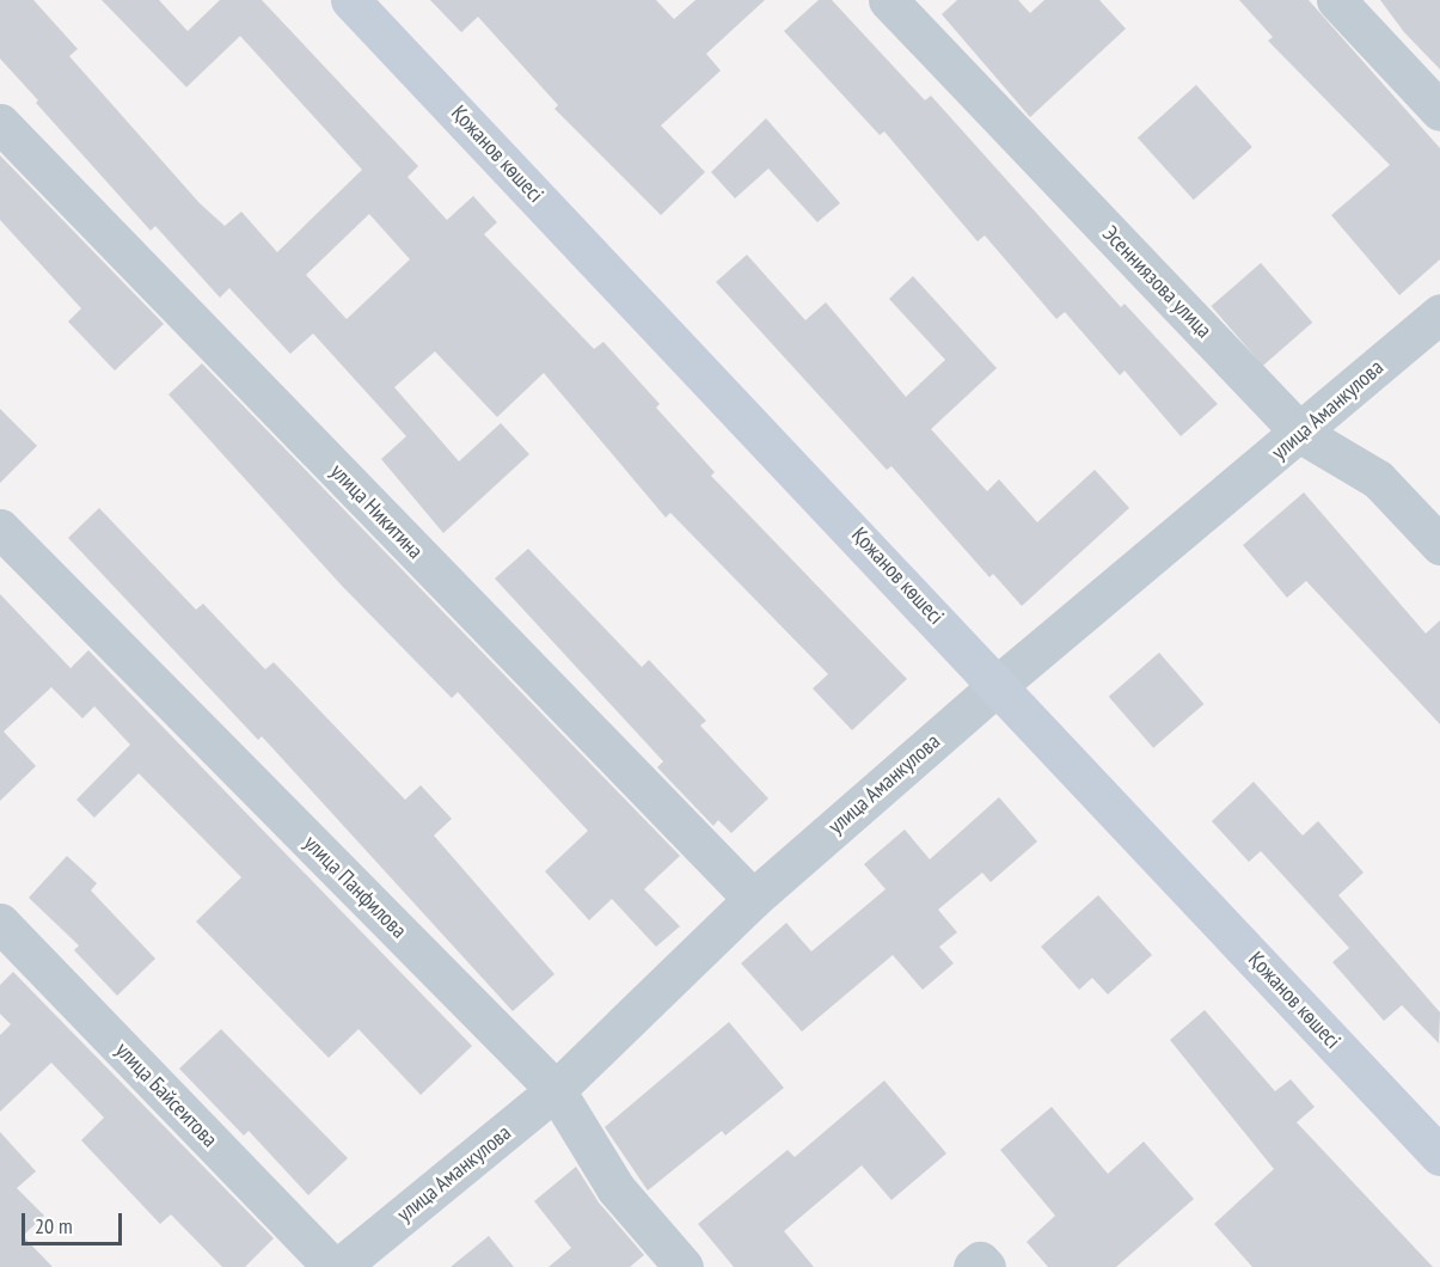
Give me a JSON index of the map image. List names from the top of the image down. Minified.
{"streets":{"main road":["Қожанов көшесі"],"street":["Эсенниязова улица","улица Аманкулова","улица Никитина","улица Панфилова","улица Байсеитова"]},"crossings":[["Қожанов көшесі","улица Аманкулова"],["Эсенниязова улица","улица Аманкулова"],["улица Аманкулова","улица Никитина"],["улица Аманкулова","улица Панфилова"]],"scale_bar":"20 m"}
